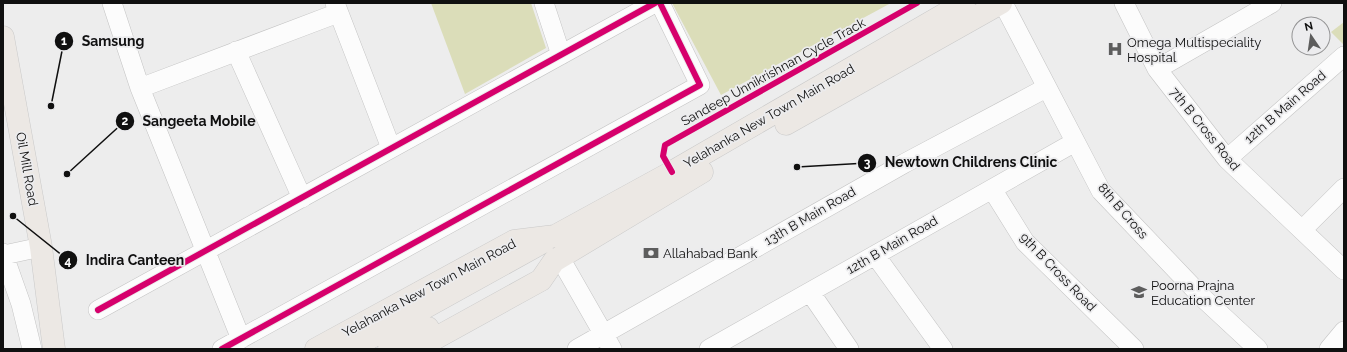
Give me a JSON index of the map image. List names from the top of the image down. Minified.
{"streets":{"main road":["Yelahanka New Town Main Road","Oil Mill Road"],"street":["12th B Main Road","7th B Cross Road","8th B Cross","13th B Main Road","9th B Cross Road"],"cycle path":["Sandeep Unnikrishnan Cycle Track"]},"crossings":[["12th B Main Road","7th B Cross Road"],["12th B Main Road","8th B Cross"],["12th B Main Road","9th B Cross Road"],["Yelahanka New Town Main Road","8th B Cross"],["8th B Cross","13th B Main Road"]],"places":{"hospital":["Omega Multispeciality Hospital"],"other":["Samsung","Newtown Childrens Clinic","Sangeeta Mobile","Indira Canteen"],"bank":["Allahabad Bank"],"school or university":["Poorna Prajna Education Center"]},"north":"top"}
